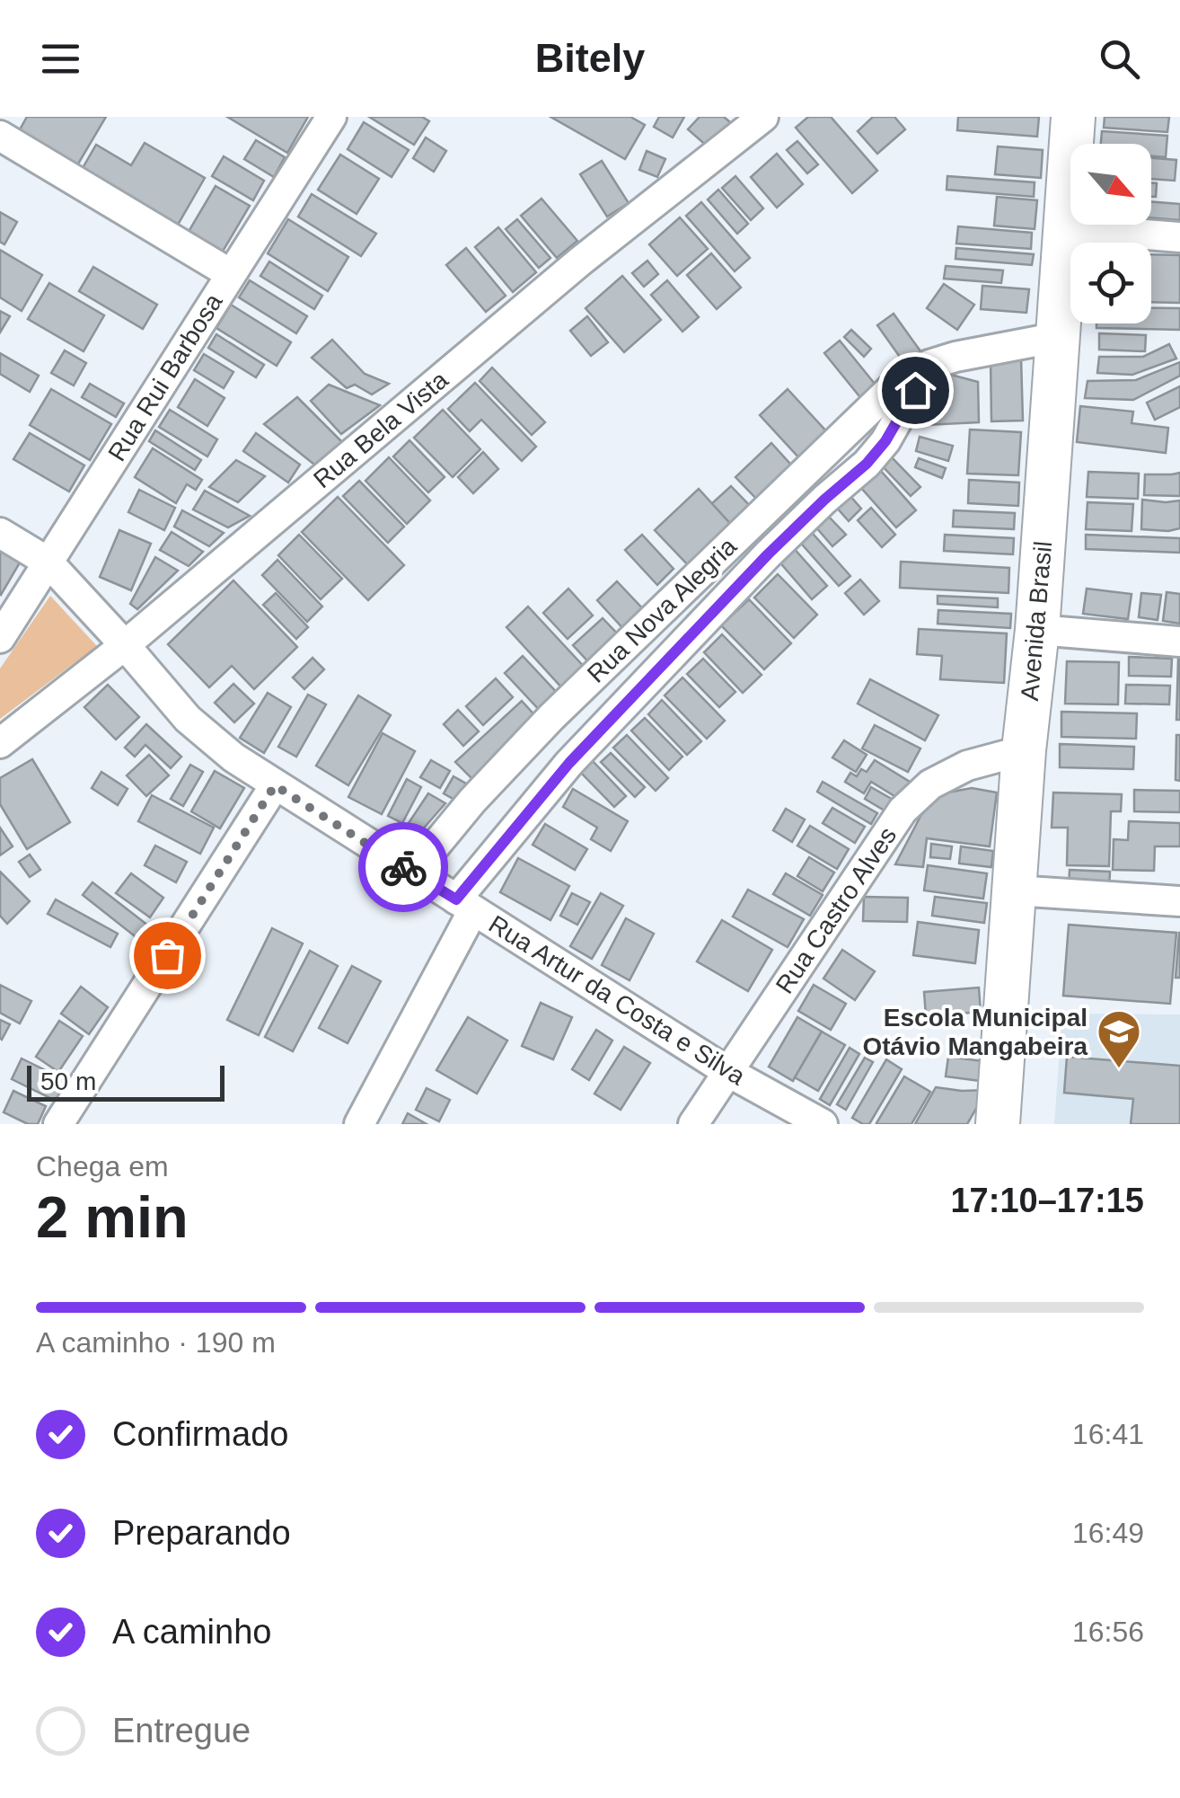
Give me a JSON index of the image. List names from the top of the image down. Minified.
{"streets":{"street":["Rua Rui Barbosa","Rua Bela Vista","Rua Nova Alegria","Avenida Brasil","Rua Castro Alves","Rua Artur da Costa e Silva"]},"crossings":[["Rua Rui Barbosa","Rua Artur da Costa e Silva"],["Rua Bela Vista","Rua Artur da Costa e Silva"],["Rua Nova Alegria","Avenida Brasil"],["Rua Nova Alegria","Rua Artur da Costa e Silva"],["Avenida Brasil","Rua Castro Alves"],["Rua Castro Alves","Rua Artur da Costa e Silva"]],"places":{"school or university":["Escola Municipal Otávio Mangabeira"]},"scale_bar":"50 m","north":"bottom right","page":{"header":"Bitely","scale":"50 m","heading":["2 min","Chega em","17:10–17:15"],"bar":"A caminho · 190 m","list":[["Confirmado","16:41"],["Preparando","16:49"],["A caminho","16:56"],"Entregue"]}}
